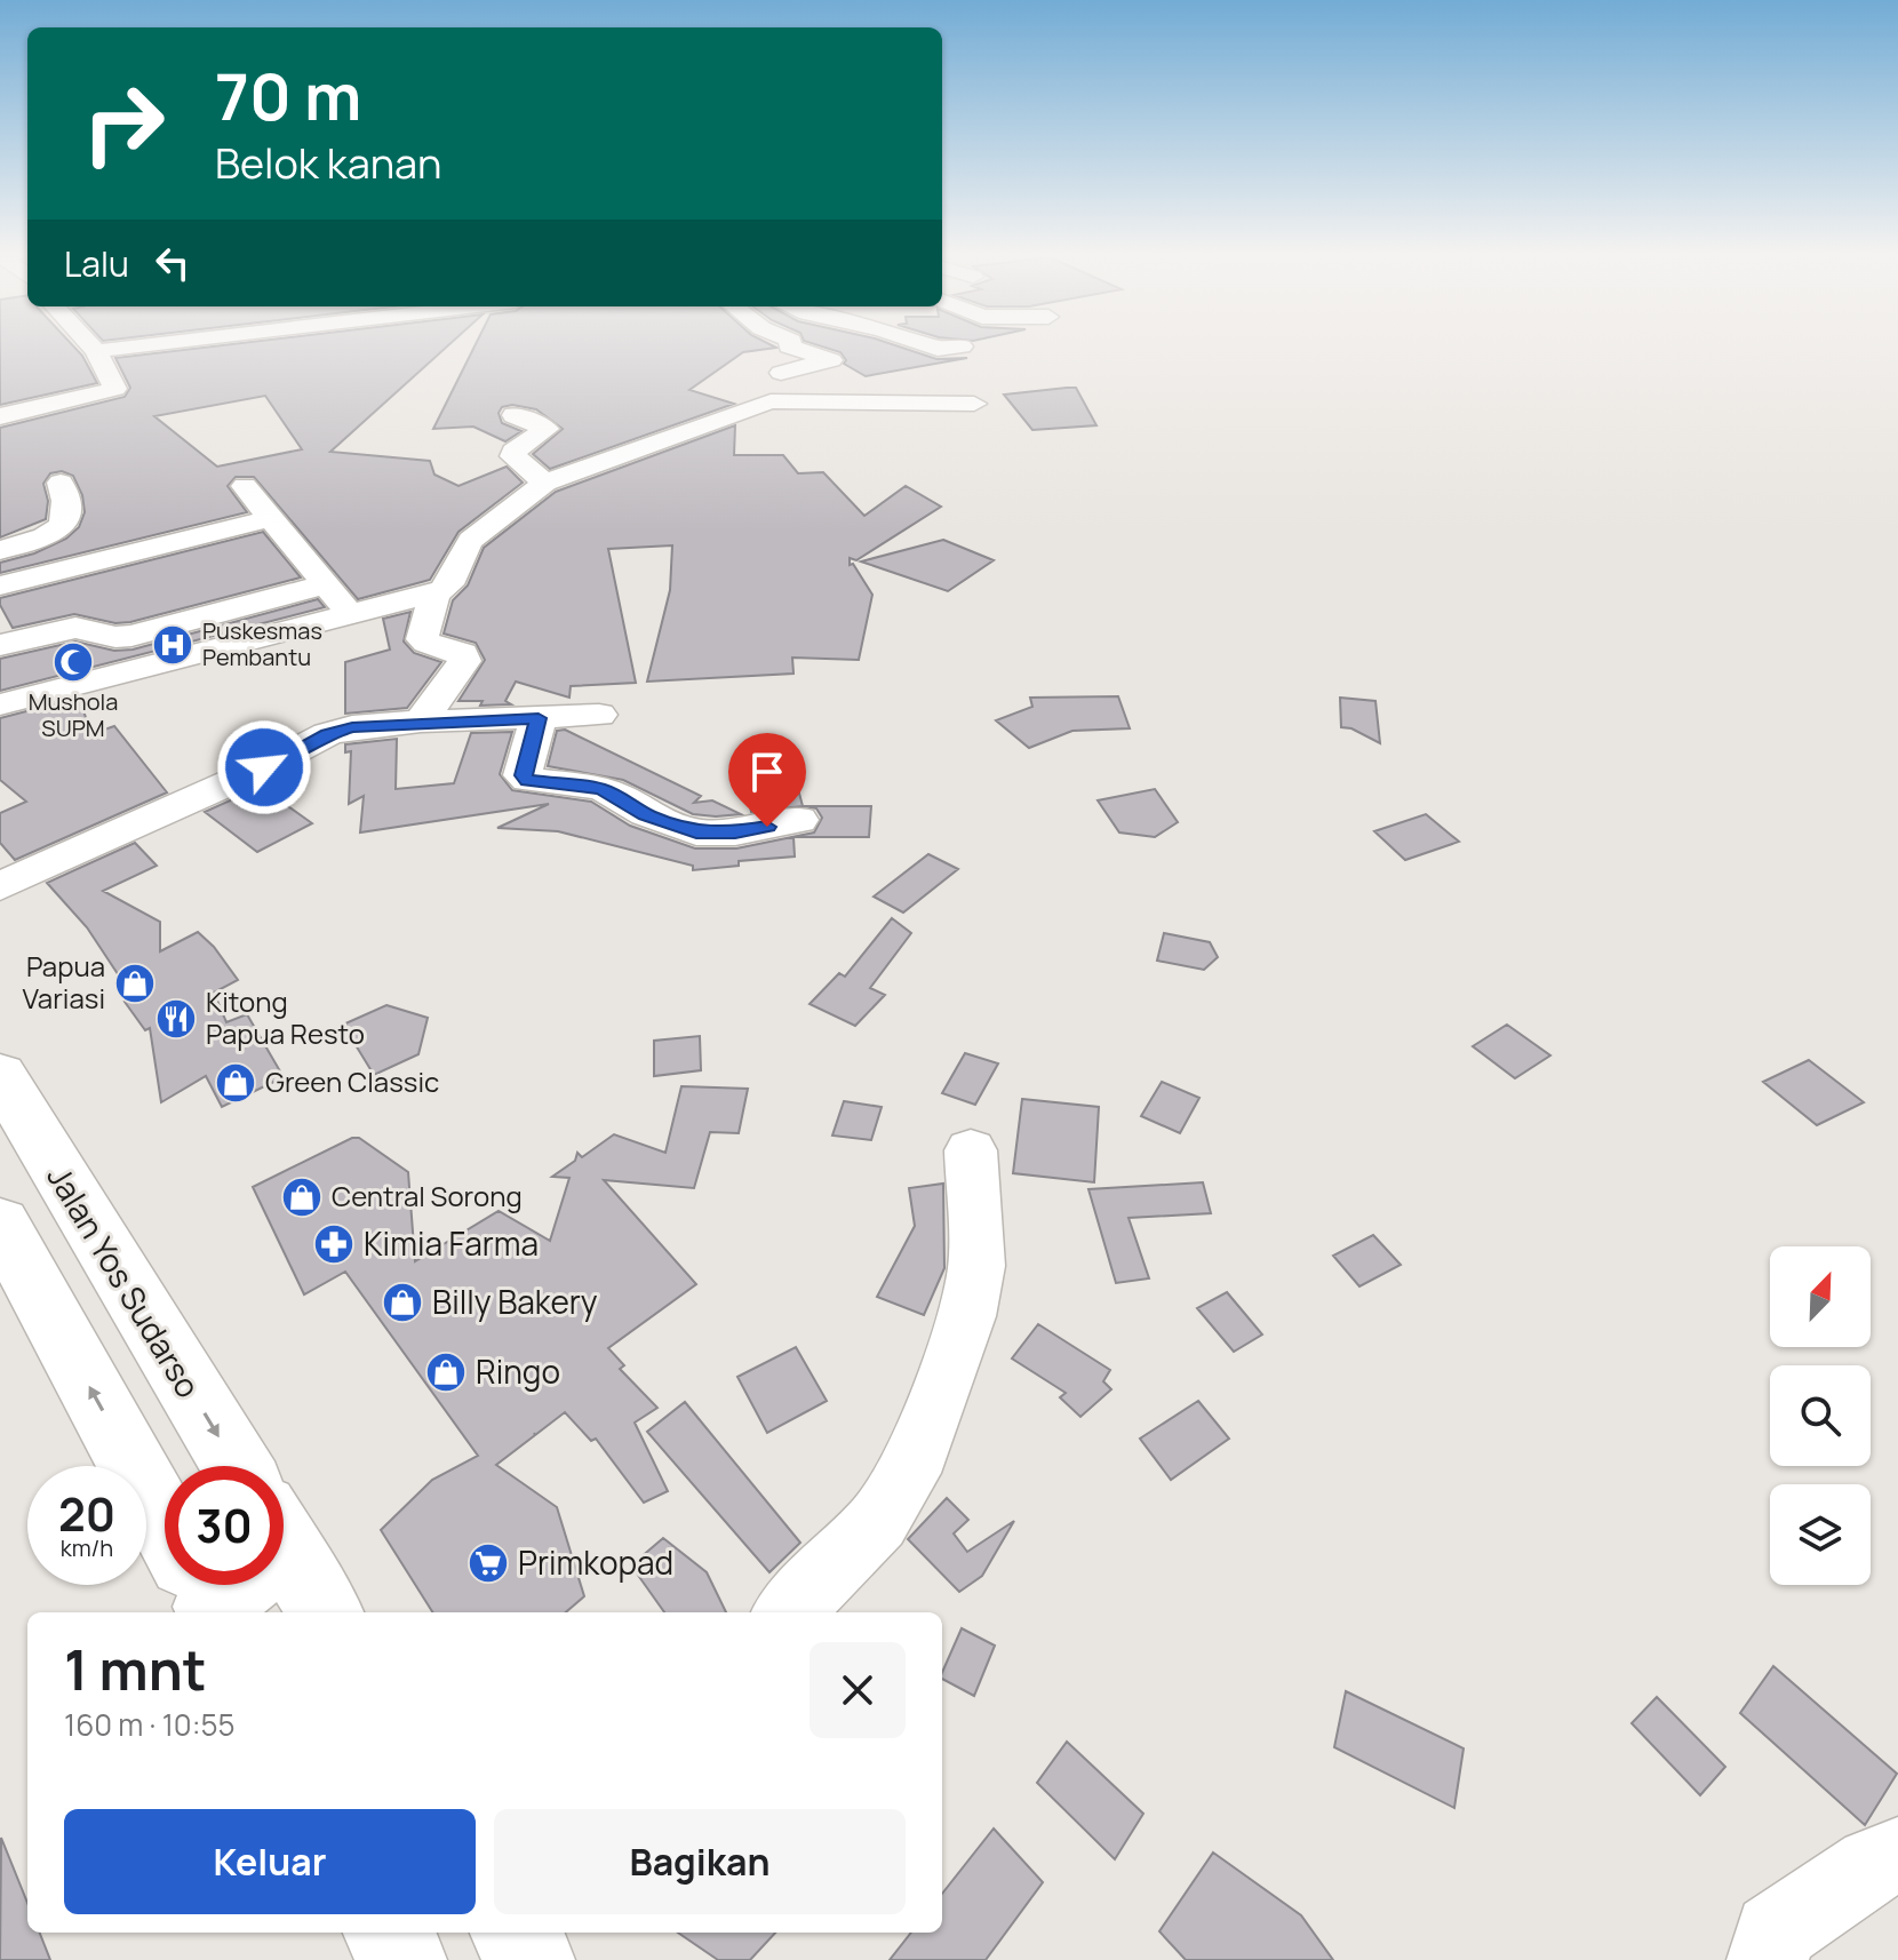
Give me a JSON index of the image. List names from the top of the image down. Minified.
{"streets":{"highway":["Jalan Yos Sudarso"]},"places":{"hospital":["Puskesmas Pembantu"],"mosque":["Mushola SUPM"],"shop":["Papua Variasi","Green Classic","Central Sorong","Billy Bakery","Ringo"],"restaurant":["Kitong Papua Resto"],"pharmacy":["Kimia Farma"],"supermarket":["Primkopad"]},"north":"top right","page":{"turn":["70 m","Belok kanan"],"then":"Lalu","speed":"20 km/h","limit":"30","heading":["1 mnt","160 m · 10:55"],"buttons":["Keluar","Bagikan"]}}
